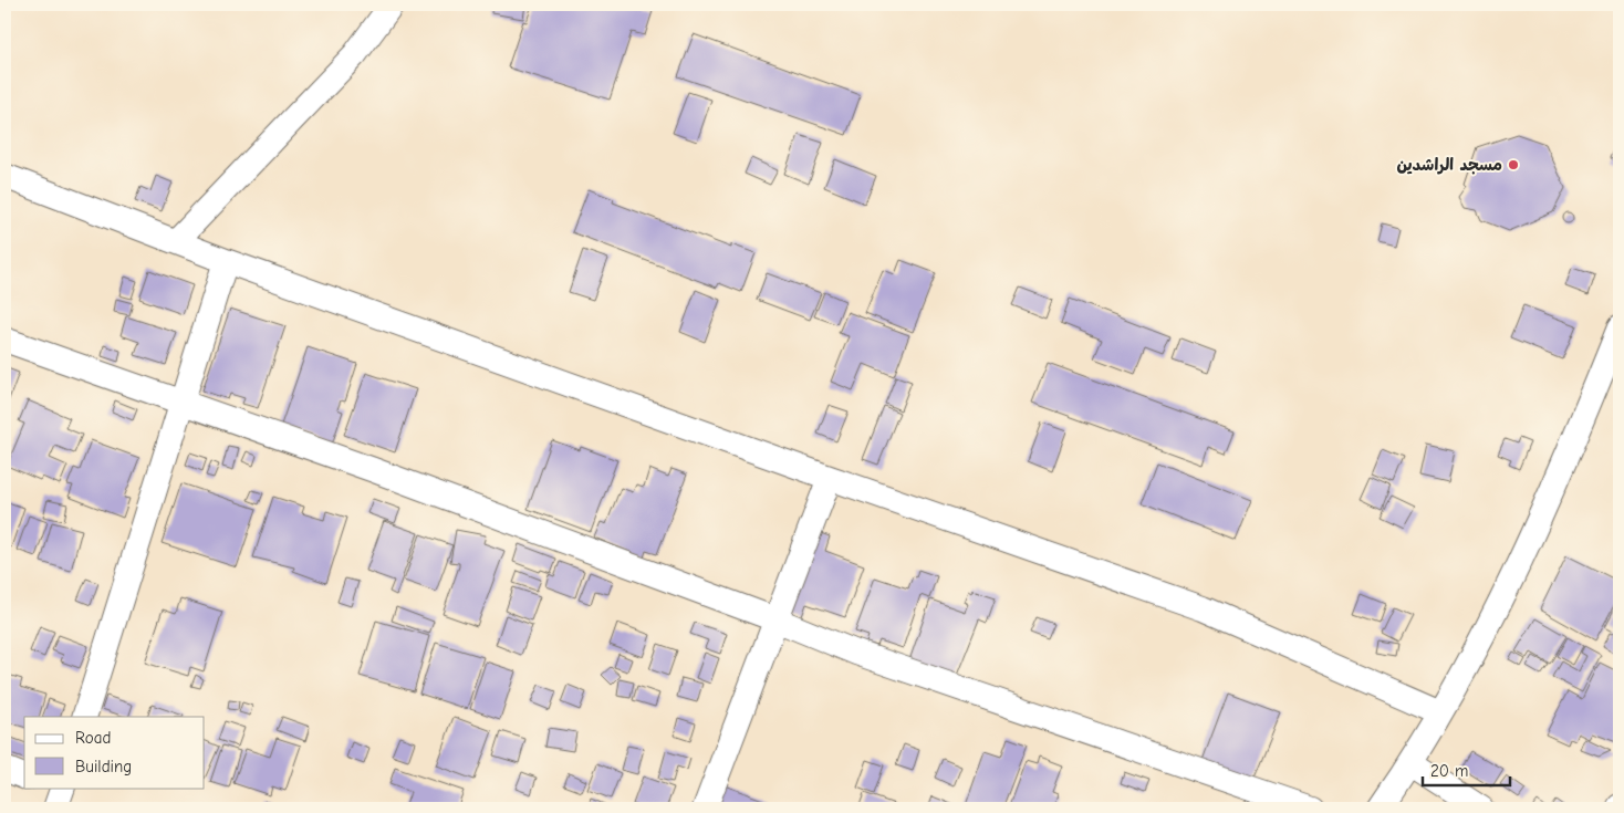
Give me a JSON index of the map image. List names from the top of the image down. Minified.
{"places":["مسجد الراشدين"],"legend":["Road","Building"],"scale_bar":"20 m"}
